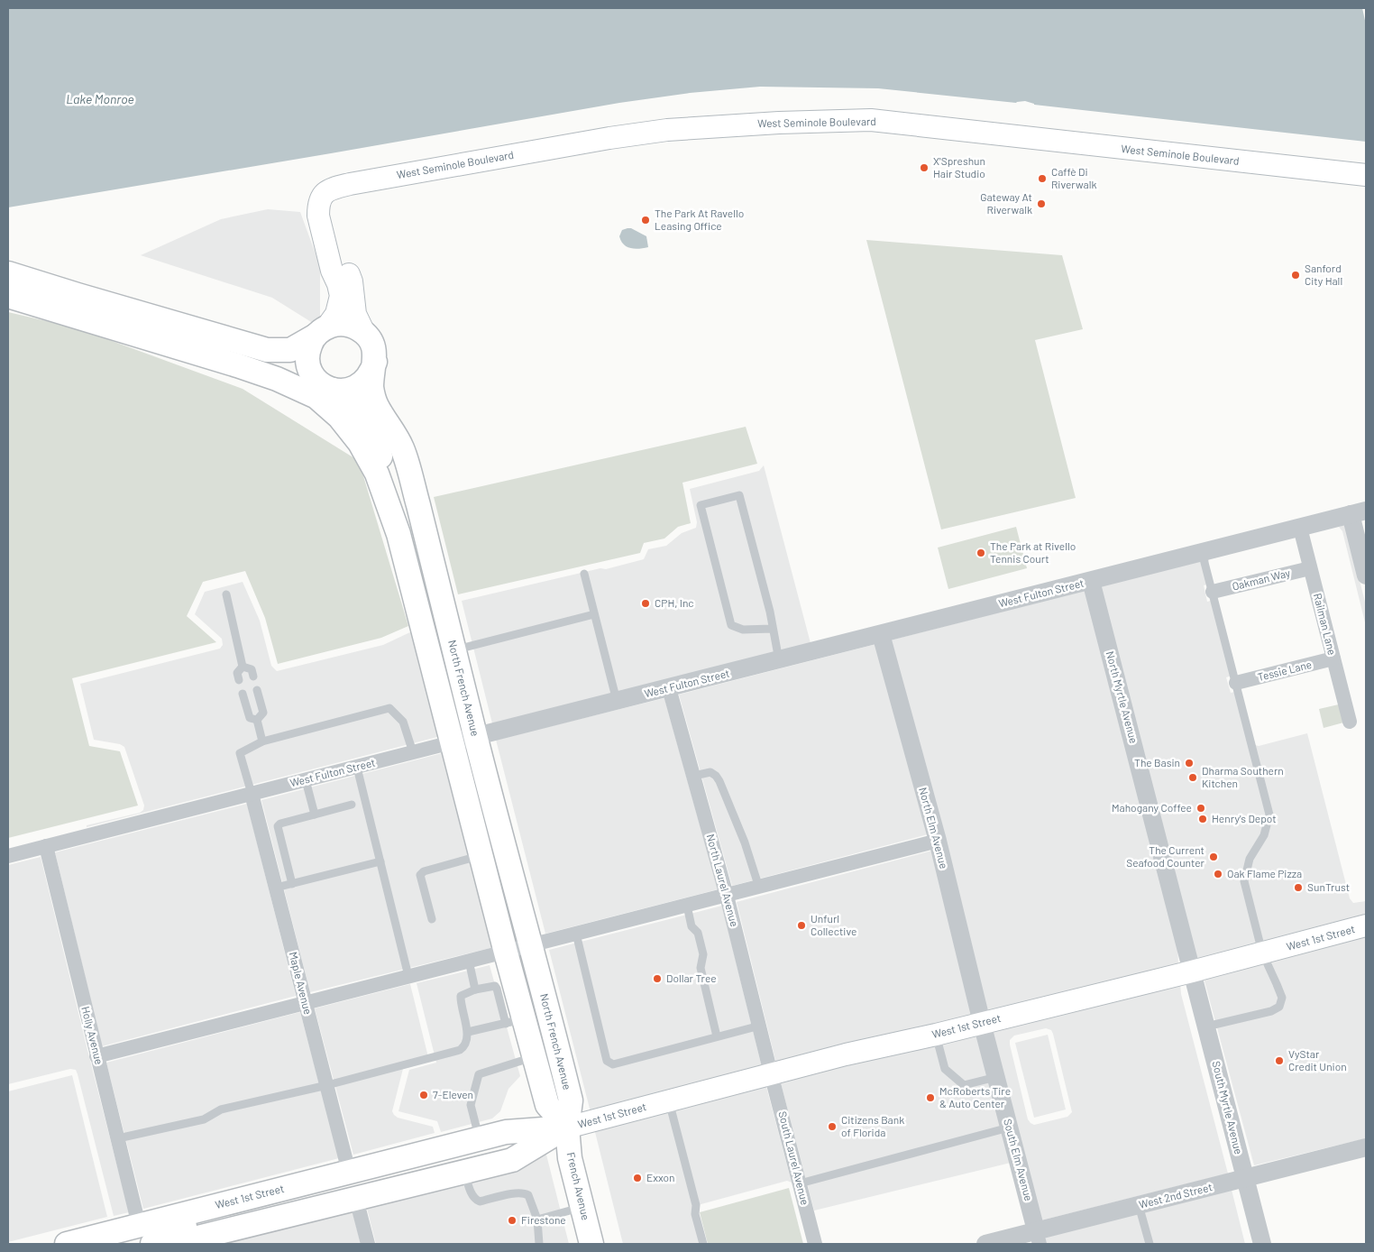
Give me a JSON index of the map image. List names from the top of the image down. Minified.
{"streets":{"main road":["West Seminole Boulevard","North French Avenue","West 1st Street","French Avenue"],"street":["Oakman Way","West Fulton Street","Railman Lane","Tessie Lane","North Myrtle Avenue","North Elm Avenue","North Laurel Avenue","Maple Avenue","Holly Avenue","South Myrtle Avenue","South Laurel Avenue","South Elm Avenue","West 2nd Street"]},"crossings":[["West Seminole Boulevard","North French Avenue"],["Oakman Way","Railman Lane"],["West Fulton Street","Railman Lane"],["West Fulton Street","North French Avenue"],["West Fulton Street","North Myrtle Avenue"],["West Fulton Street","North Elm Avenue"],["West Fulton Street","North Laurel Avenue"],["West Fulton Street","Maple Avenue"],["West Fulton Street","Holly Avenue"],["Railman Lane","Tessie Lane"],["North French Avenue","West 1st Street"],["North French Avenue","French Avenue"],["North Myrtle Avenue","West 1st Street"],["North Myrtle Avenue","South Myrtle Avenue"],["North Elm Avenue","West 1st Street"],["North Elm Avenue","South Elm Avenue"],["North Laurel Avenue","West 1st Street"],["North Laurel Avenue","South Laurel Avenue"],["West 1st Street","Maple Avenue"],["West 1st Street","Holly Avenue"],["West 1st Street","South Myrtle Avenue"],["West 1st Street","South Laurel Avenue"],["West 1st Street","South Elm Avenue"],["West 1st Street","French Avenue"],["South Myrtle Avenue","West 2nd Street"],["South Elm Avenue","West 2nd Street"]],"water":["Lake Monroe"],"places":["X'Spreshun Hair Studio","Caffè Di Riverwalk","Gateway At Riverwalk","The Park At Ravello Leasing Office","Sanford City Hall","The Park at Rivello Tennis Court","CPH, Inc","The Basin","Dharma Southern Kitchen","Mahogany Coffee","Henry's Depot","The Current Seafood Counter","Oak Flame Pizza","SunTrust","Unfurl Collective","Dollar Tree","VyStar Credit Union","7-Eleven","McRoberts Tire & Auto Center","Citizens Bank of Florida","Exxon","Firestone"]}
